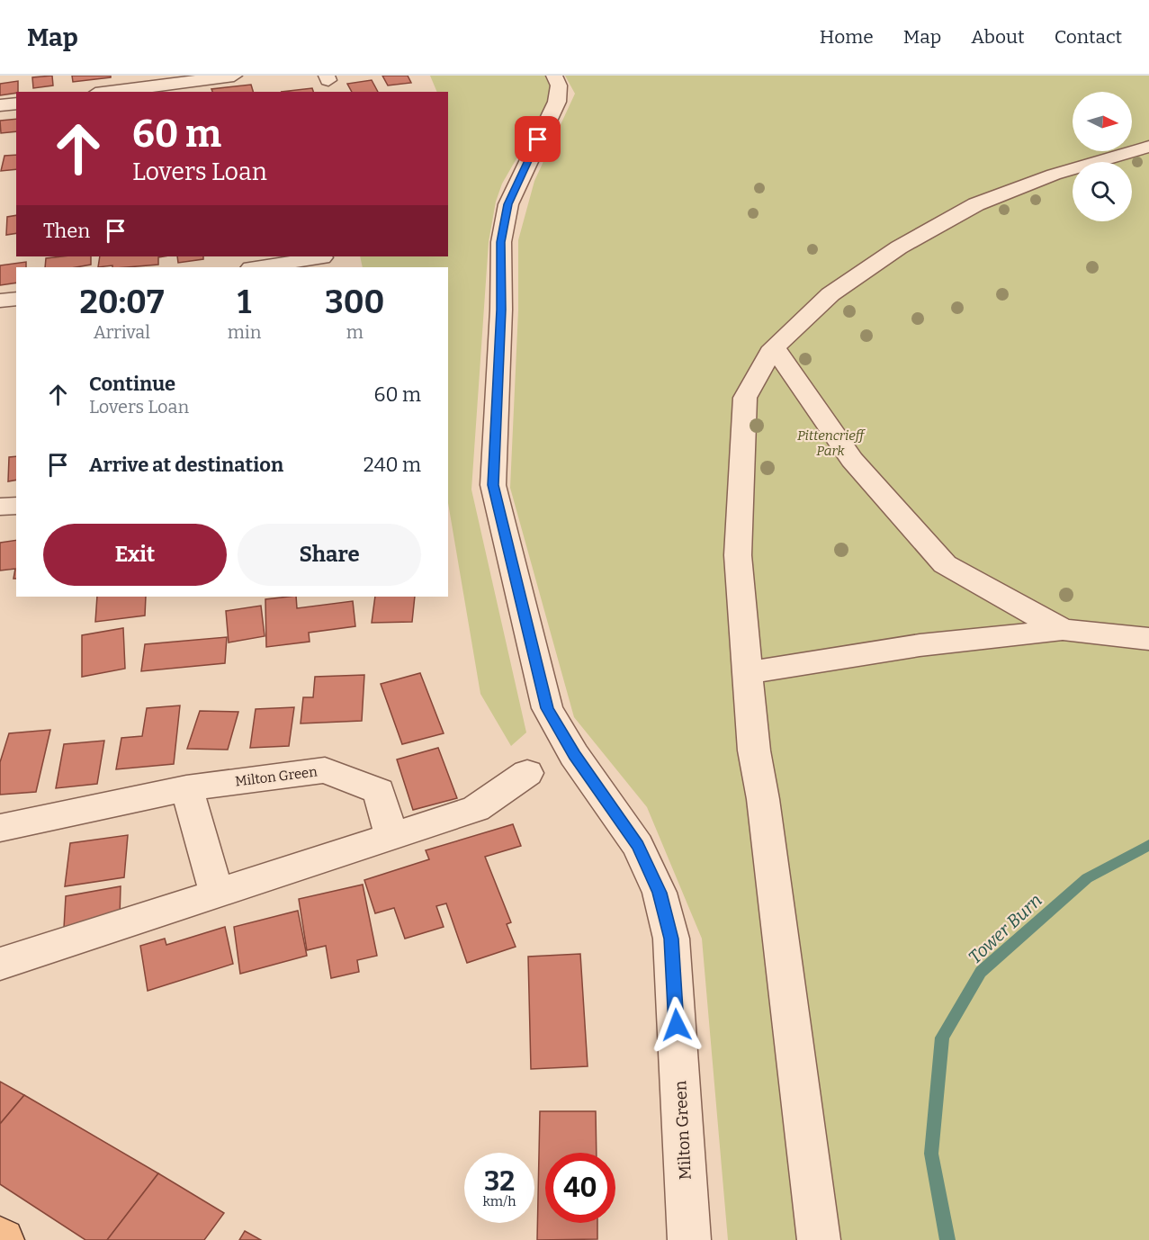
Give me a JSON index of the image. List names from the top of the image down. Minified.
{"streets":{"street":["Milton Green"]},"water":["Tower Burn"],"parks":["Pittencrieff Park"],"north":"right","page":{"header":"Map","nav":["Home","Map","About","Contact"],"turn":["60 m","Lovers Loan"],"then":"Then","eta":["20:07","Arrival","1","min","300","m"],"list":[{"name":"Continue","note":"Lovers Loan","value":"60 m"},{"name":"Arrive at destination","value":"240 m"}],"buttons":["Exit","Share"],"speed":"32 km/h","limit":"40"}}
